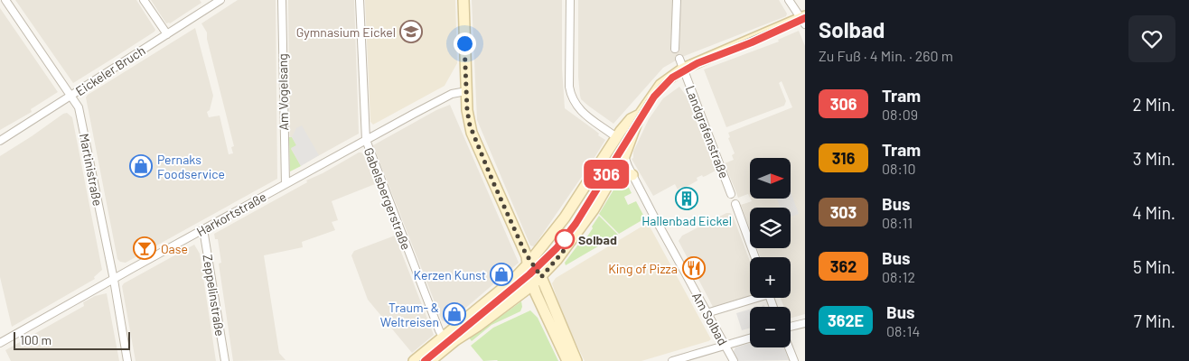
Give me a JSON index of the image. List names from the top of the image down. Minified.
{"streets":{"street":["Eickeler Bruch","Am Vogelsang","Landgrafenstraße","Martinistraße","Gabelsbergerstraße","Harkortstraße","Zeppelinstraße","Am Solbad"]},"crossings":[["Eickeler Bruch","Martinistraße"],["Am Vogelsang","Harkortstraße"],["Martinistraße","Harkortstraße"],["Gabelsbergerstraße","Harkortstraße"],["Harkortstraße","Zeppelinstraße"]],"places":{"school or university":["Gymnasium Eickel"],"shop":["Pernaks Foodservice","Kerzen Kunst","Traum- & Weltreisen"],"building":["Hallenbad Eickel"],"other":["Solbad"],"bar":["Oase"],"restaurant":["King of Pizza"]},"lines":["tram line 306"],"scale_bar":"100 m","north":"right","page":{"on_map":"306","heading":["Solbad","Zu Fuß · 4 Min. · 260 m"],"list":[{"mark":"306","name":"Tram","note":"08:09","value":"2 Min."},{"mark":"316","name":"Tram","note":"08:10","value":"3 Min."},{"mark":"303","name":"Bus","note":"08:11","value":"4 Min."},{"mark":"362","name":"Bus","note":"08:12","value":"5 Min."},{"mark":"362E","name":"Bus","note":"08:14","value":"7 Min."}],"map_buttons":["+","−"],"scale":"100 m"}}
